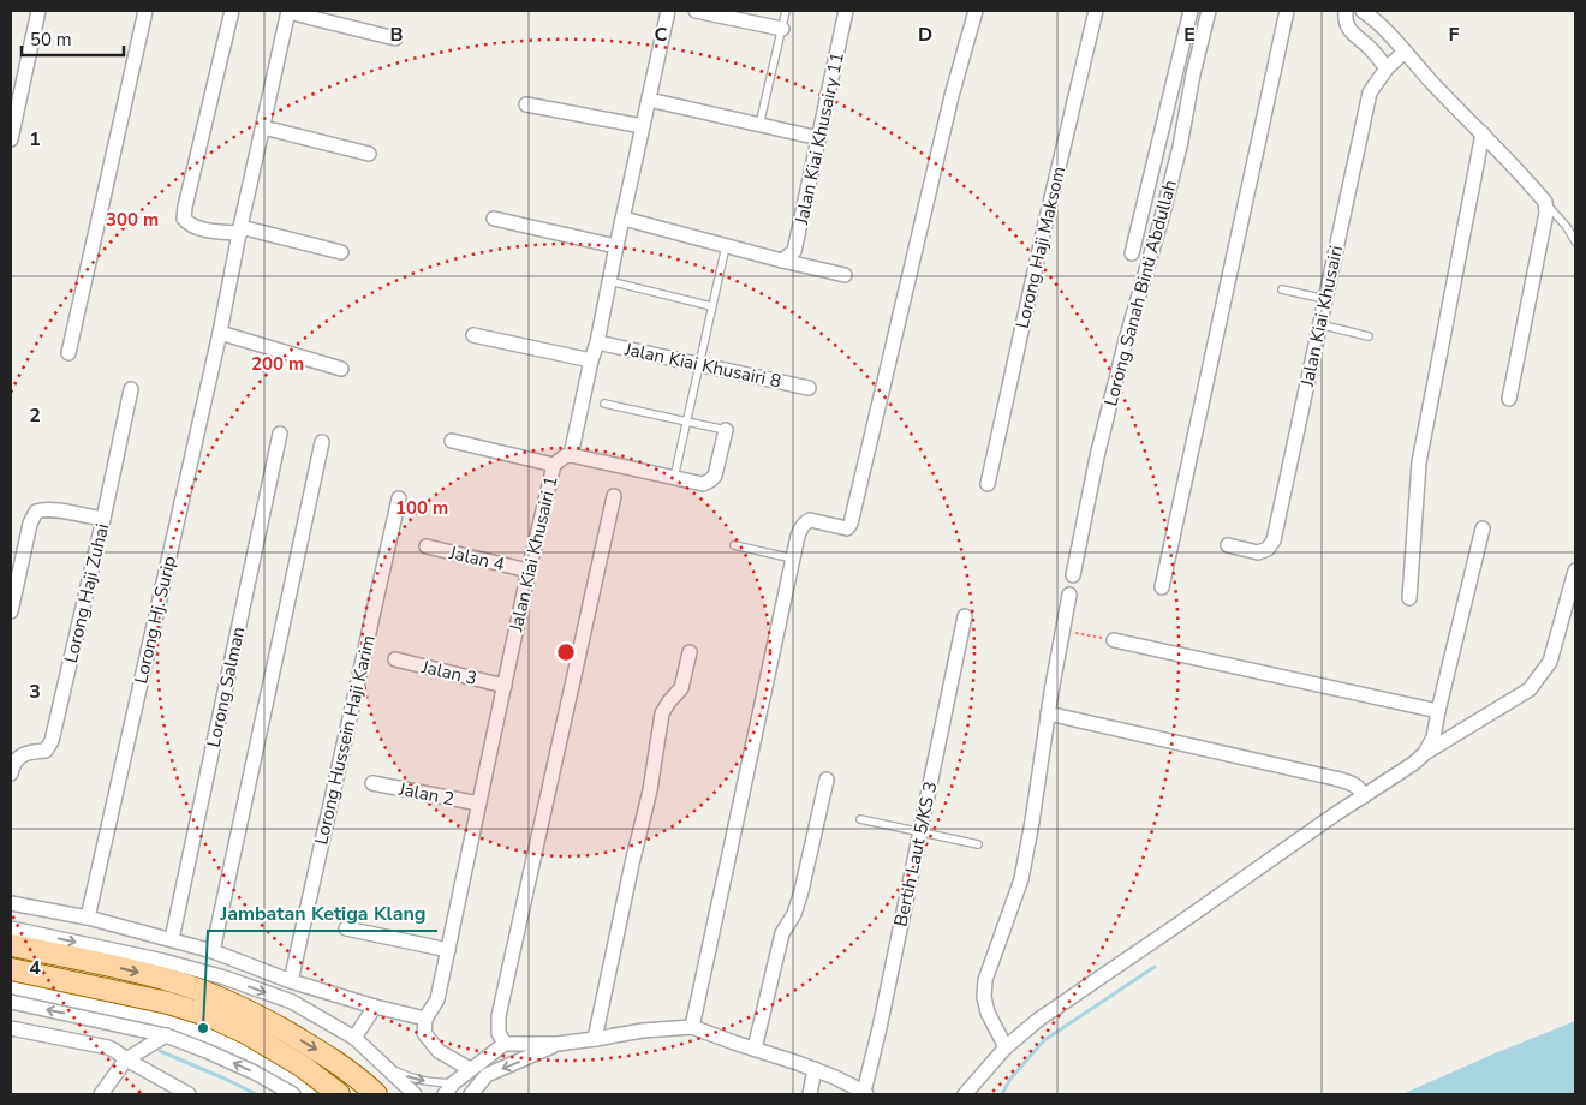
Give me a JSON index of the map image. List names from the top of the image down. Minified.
{"streets":{"street":["Jalan Kiai Khusairy 11","Lorong Haji Maksom","Lorong Sanah Binti Abdullah","Jalan Kiai Khusairi","Jalan Kiai Khusairi 8","Jalan Kiai Khusairi 1","Jalan 4","Lorong Haji Zuhai","Lorong Hj. Surip","Jalan 3","Lorong Salman","Lorong Hussein Haji Karim","Jalan 2","Bertih Laut 5/KS 3"]},"crossings":[["Jalan Kiai Khusairi 8","Jalan Kiai Khusairi 1"],["Jalan Kiai Khusairi 1","Jalan 4"],["Jalan Kiai Khusairi 1","Jalan 3"],["Jalan Kiai Khusairi 1","Jalan 2"]],"places":["Jambatan Ketiga Klang"],"scale_bar":"50 m","grid":{"columns":["B","C","D","E","F"],"rows":["1","2","3","4"]},"rings":["300 m","200 m","100 m"]}
